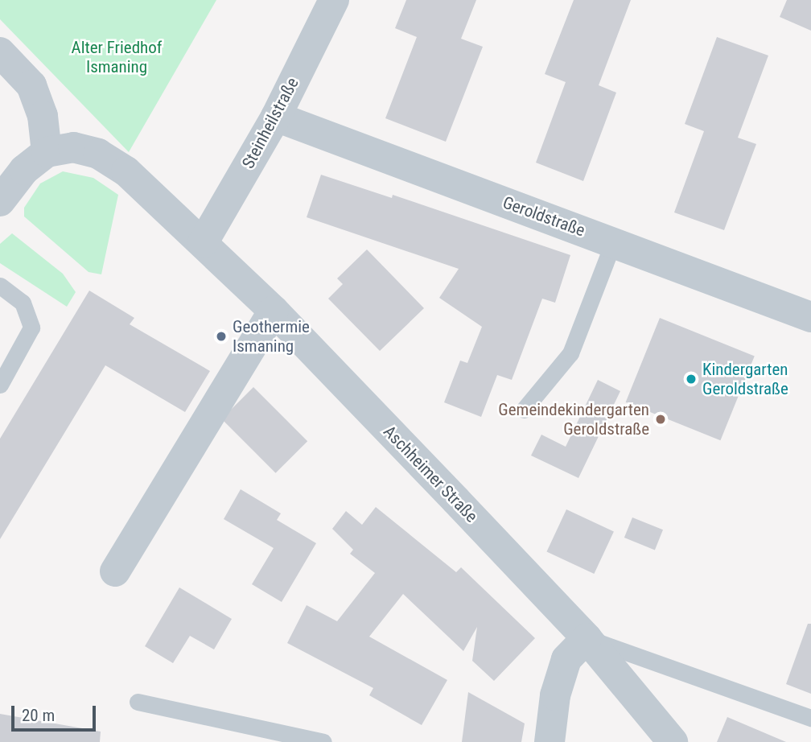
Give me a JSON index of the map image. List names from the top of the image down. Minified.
{"streets":{"street":["Steinheilstraße","Geroldstraße","Aschheimer Straße"]},"crossings":[["Steinheilstraße","Geroldstraße"],["Steinheilstraße","Aschheimer Straße"]],"parks":["Alter Friedhof Ismaning"],"places":["Geothermie Ismaning","Kindergarten Geroldstraße","Gemeindekindergarten Geroldstraße"],"scale_bar":"20 m"}
